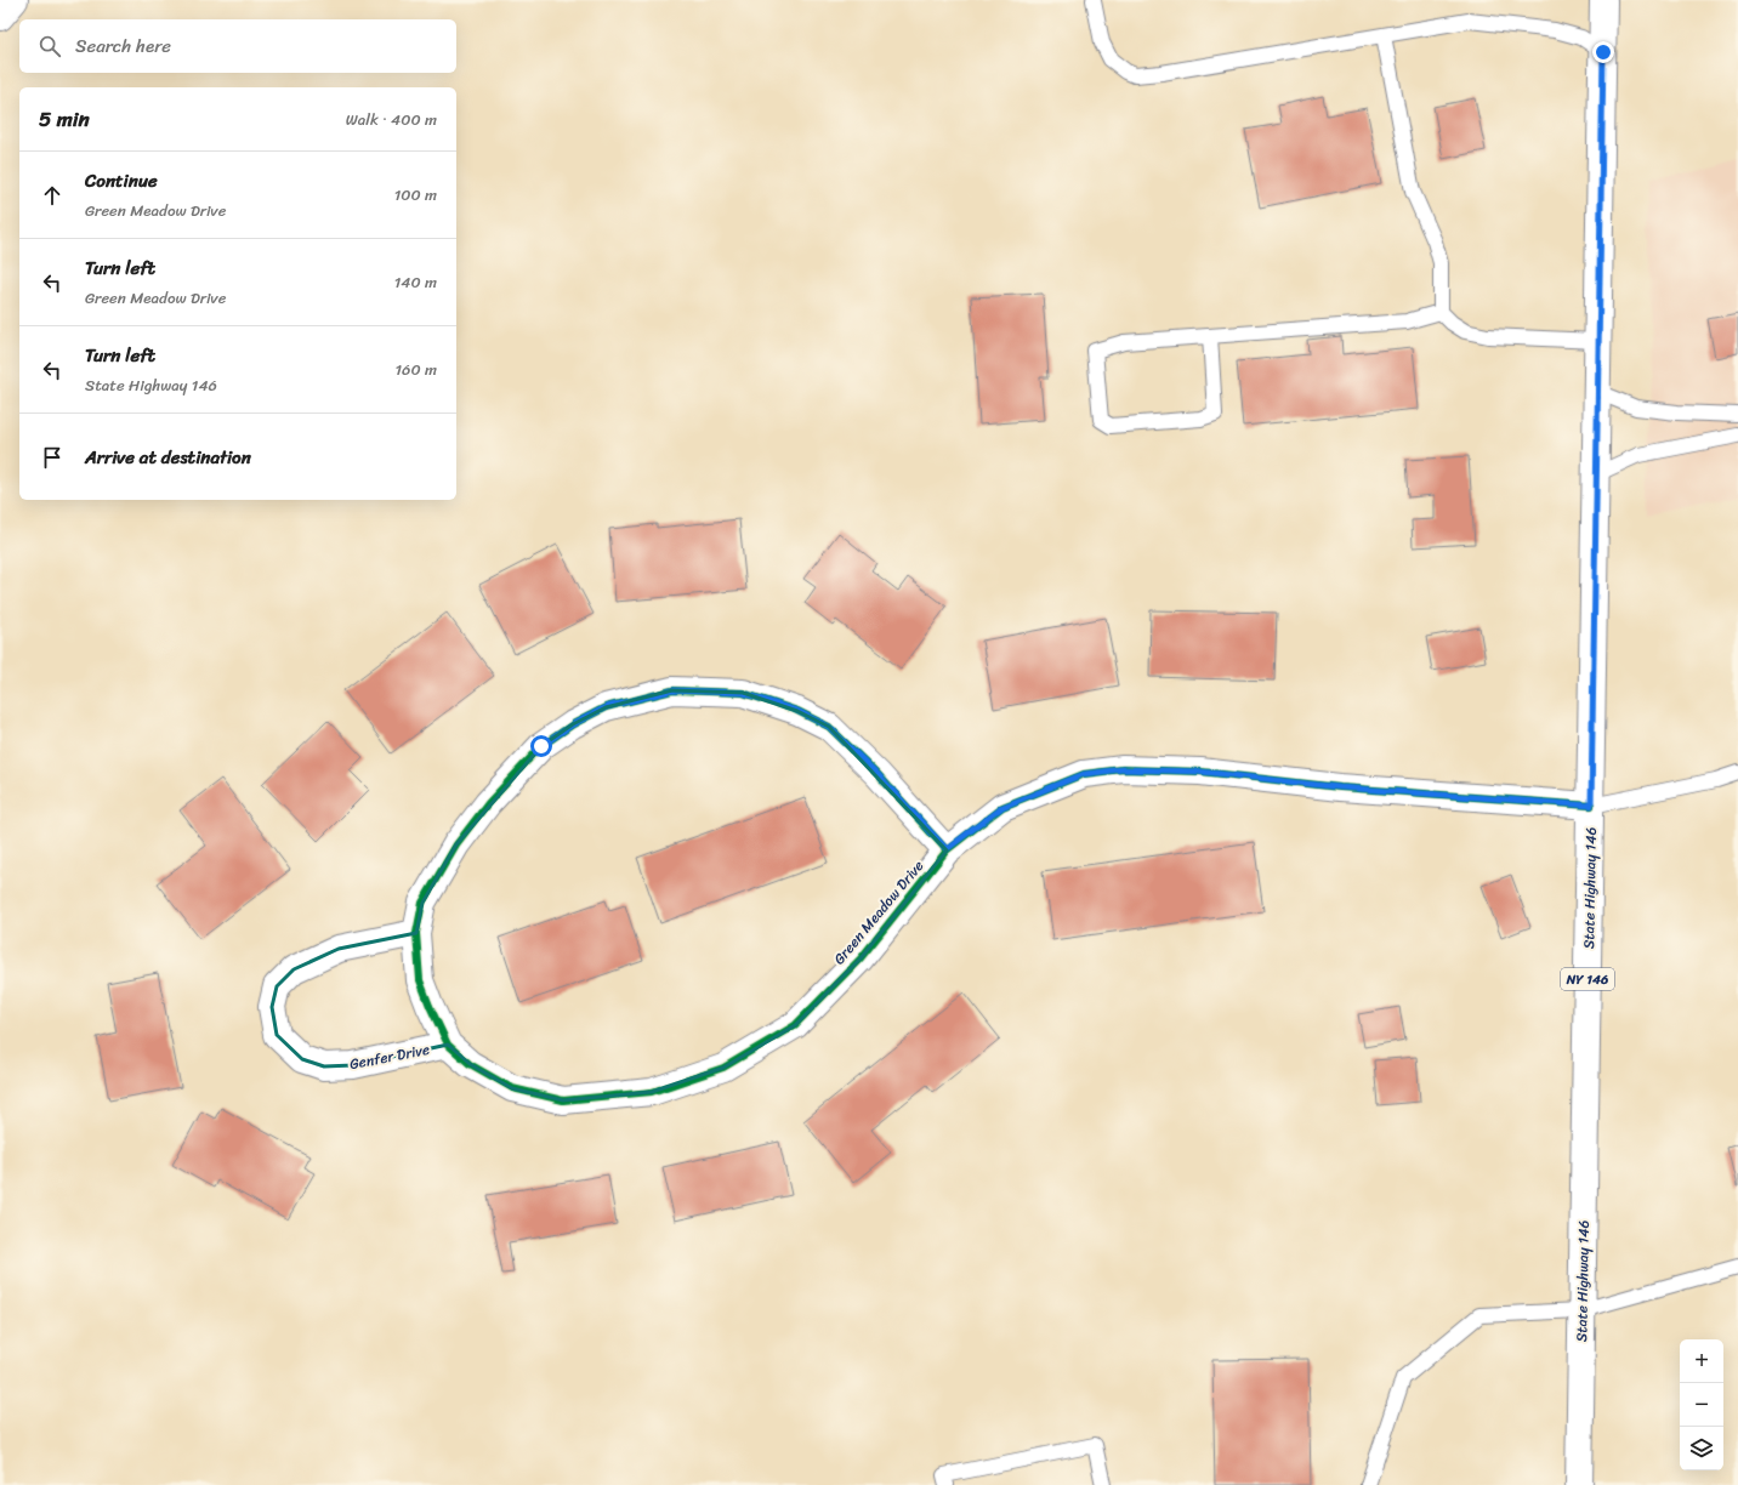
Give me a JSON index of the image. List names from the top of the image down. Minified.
{"streets":{"street":["State Highway 146","Green Meadow Drive","NY 146","Genfer Drive"]},"crossings":[["State Highway 146","Green Meadow Drive"],["Green Meadow Drive","Genfer Drive"]],"page":{"search":"Search here","heading":["5 min","Walk · 400 m"],"list":[["Continue","Green Meadow Drive","100 m"],["Turn left","Green Meadow Drive","140 m"],["Turn left","State Highway 146","160 m"],"Arrive at destination"],"map_buttons":["+","−"]}}
